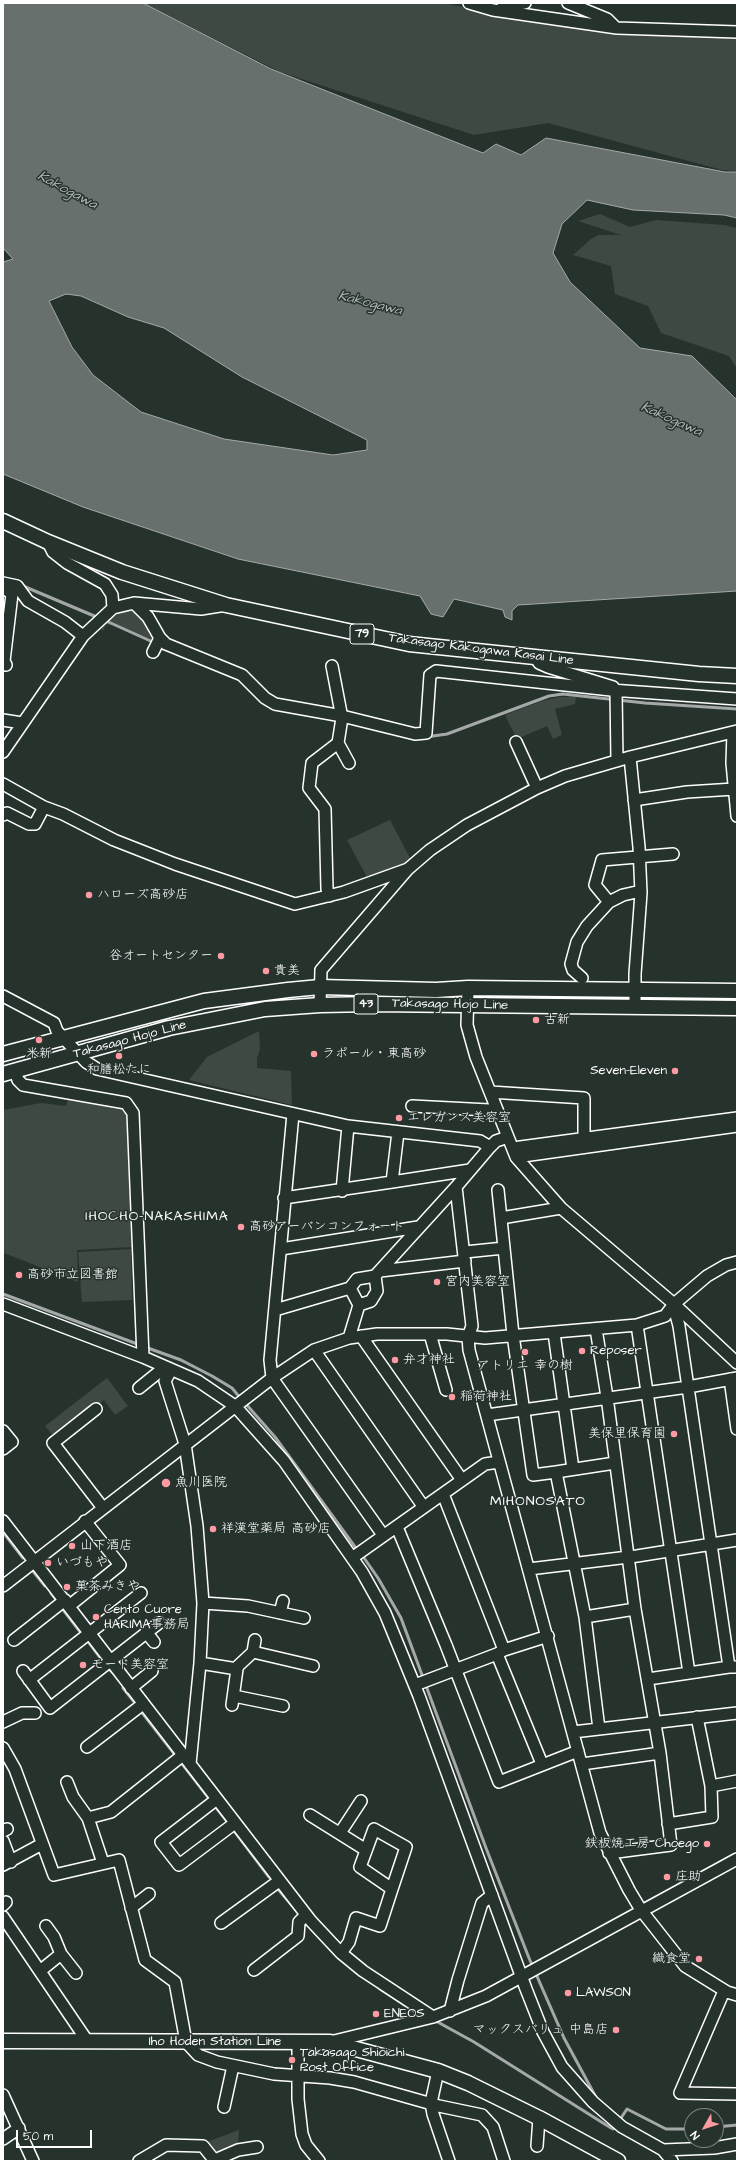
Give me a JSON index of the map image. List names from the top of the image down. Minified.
{"streets":{"main road":["79","Takasago Kakogawa Kasai Line","43","Takasago Hojo Line","Iho Hoden Station Line"]},"districts":["IHOCHO-NAKASHIMA","MIHONOSATO"],"water":["Kakogawa"],"places":["ハローズ高砂店","谷オートセンター","貴美","古新","米新","ラポール・東高砂","和膳松たに","Seven-Eleven","エレガンス美容室","高砂アーバンコンフォート","高砂市立図書館","宮内美容室","Reposer","アトリエ 幸の樹","弁才神社","稲荷神社","美保里保育園","魚川医院","祥漢堂薬局 高砂店","山下酒店","いづもや","菓茶みきや","Cento Cuore HARIMA事務局","モード美容室","鉄板焼工房 Choego","庄助","織食堂","LAWSON","ENEOS","マックスバリュ 中島店","Takasago Shioichi Post Office"],"scale_bar":"50 m","north":"bottom left"}
